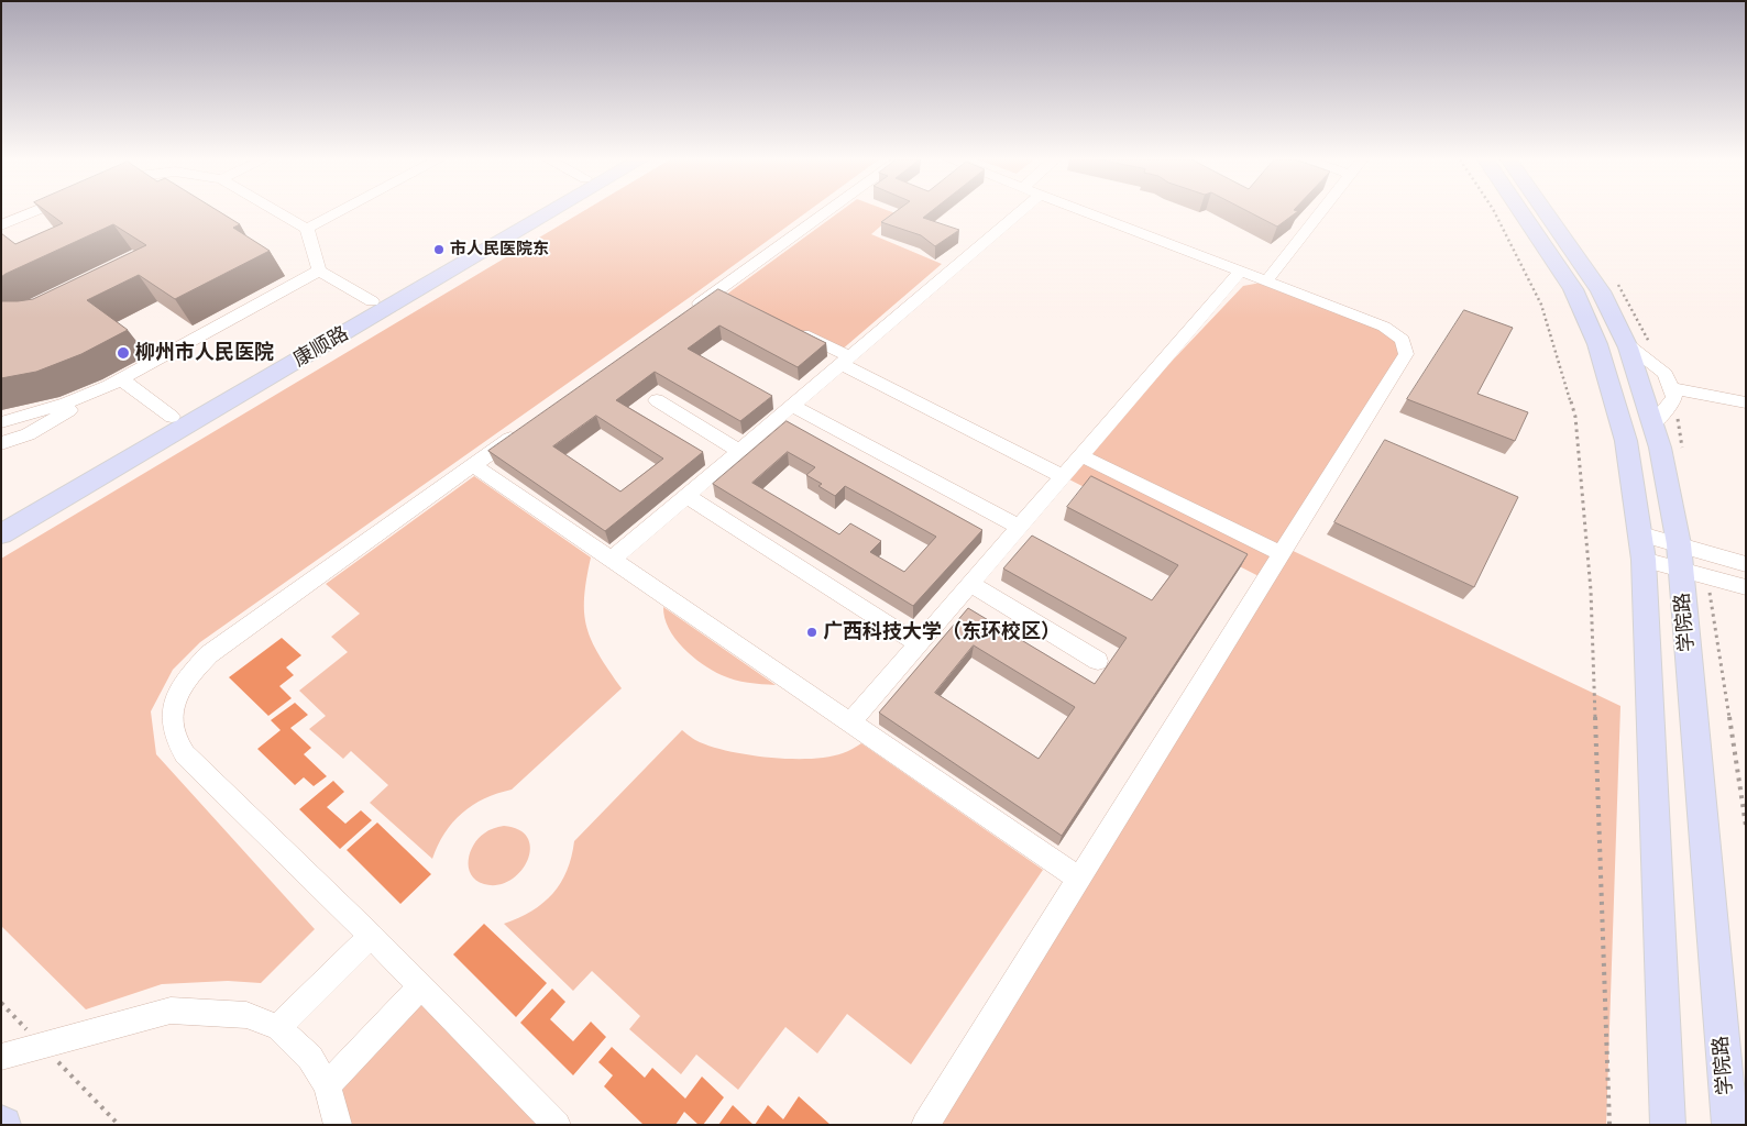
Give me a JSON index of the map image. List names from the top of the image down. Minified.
{"streets":{"main road":["康顺路","学院路"]},"places":["市人民医院东","柳州市人民医院","广西科技大学（东环校区）"]}
